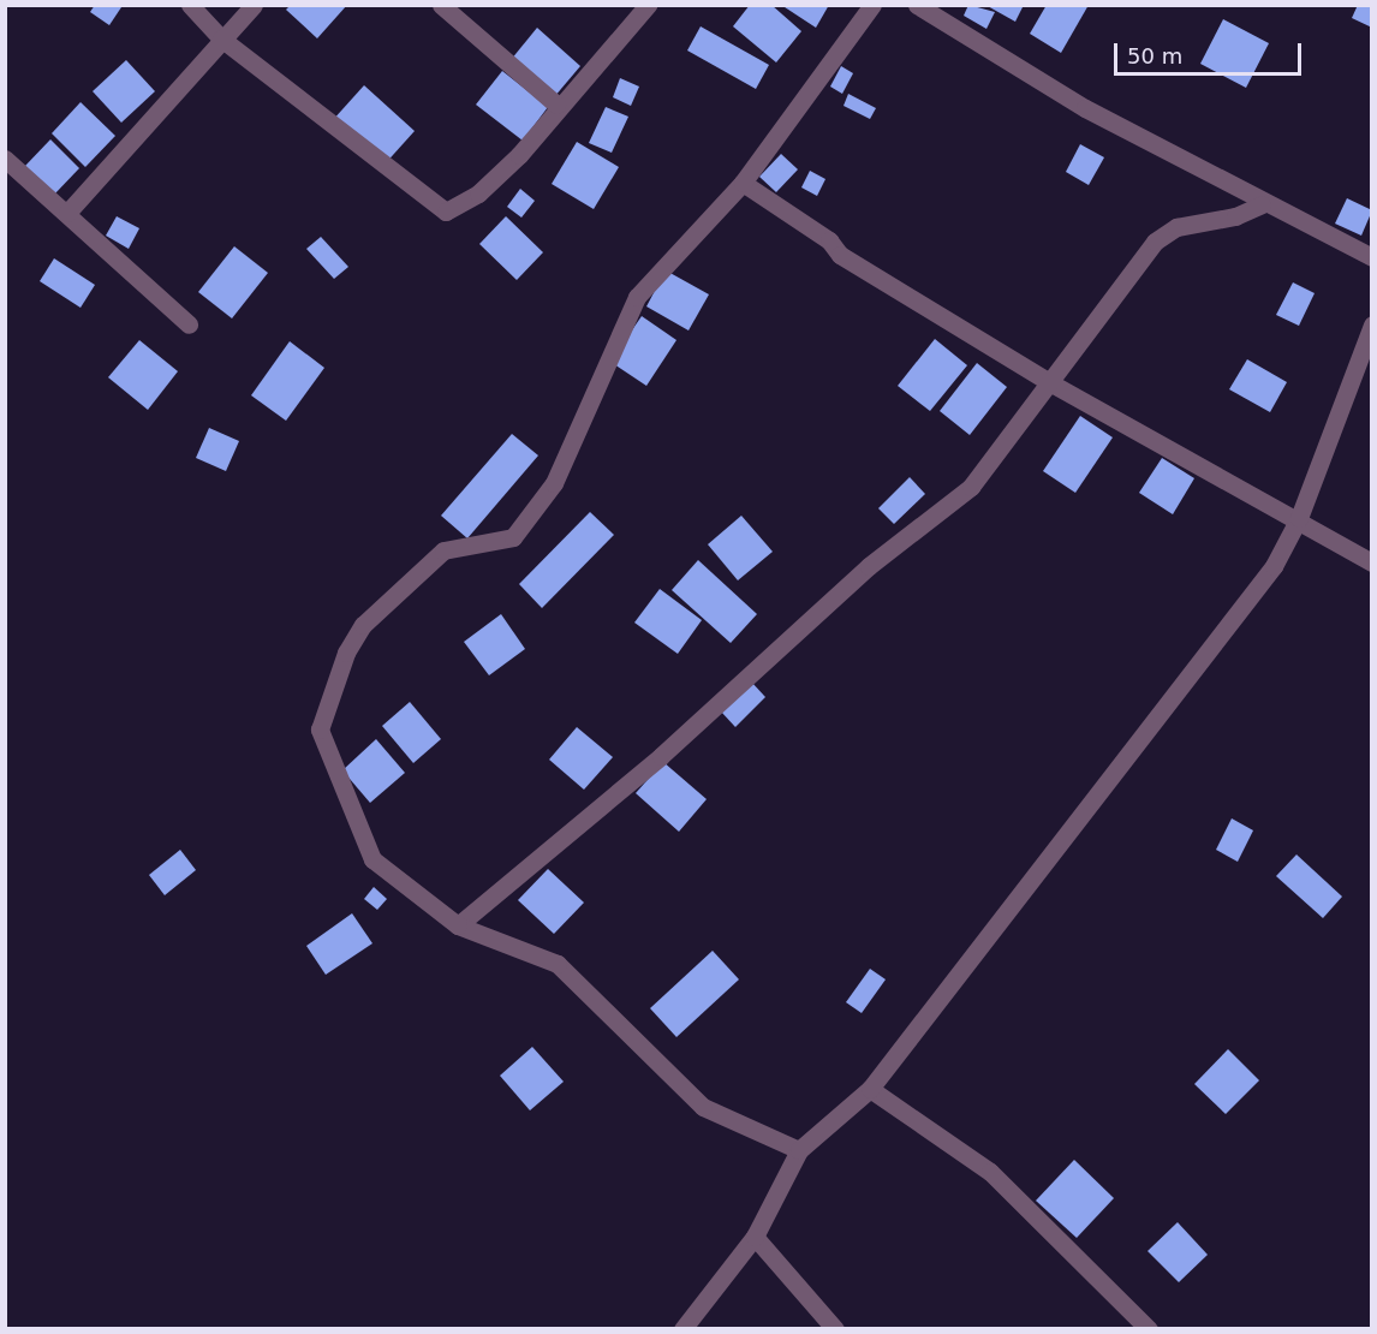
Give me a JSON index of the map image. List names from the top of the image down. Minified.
{"scale_bar":"50 m"}
